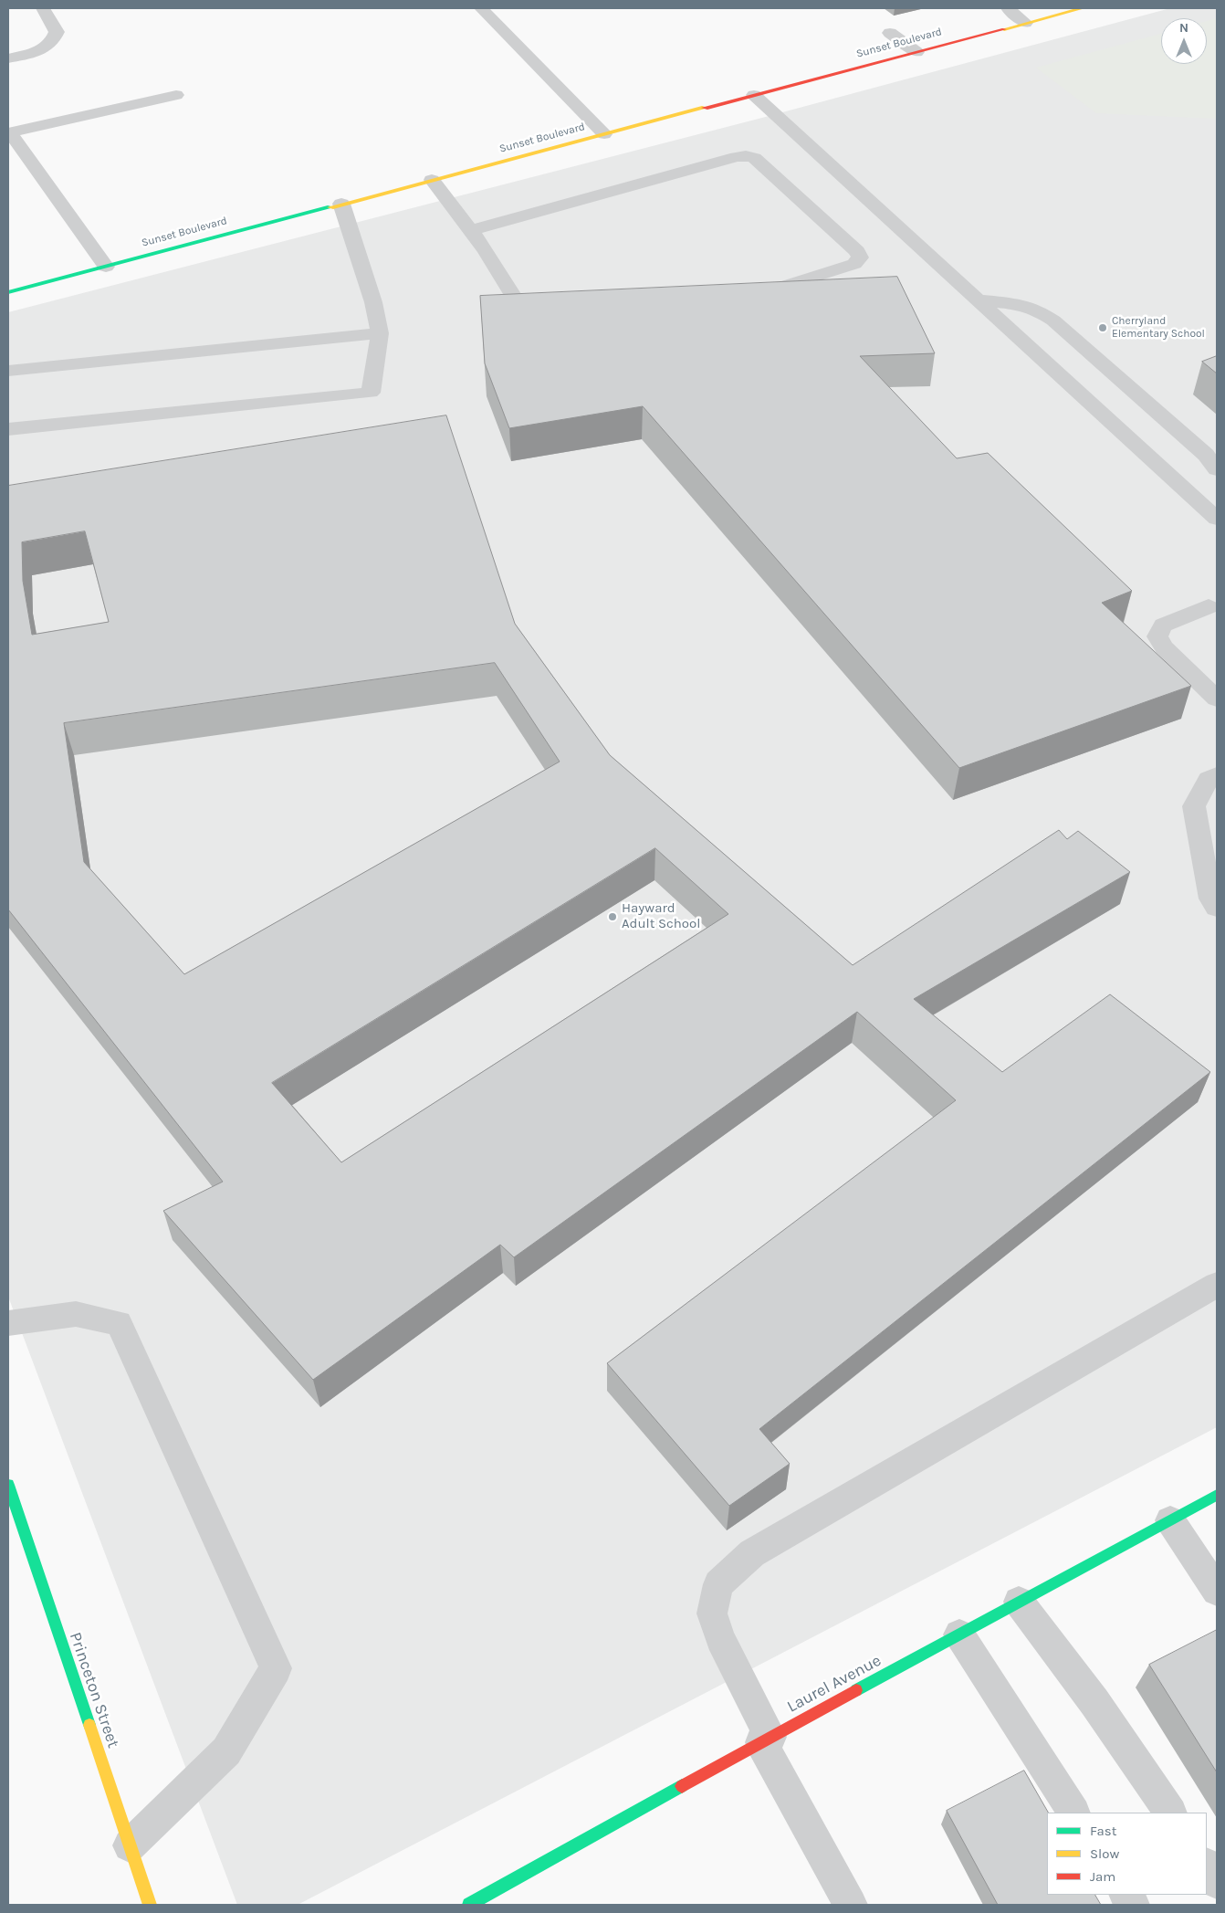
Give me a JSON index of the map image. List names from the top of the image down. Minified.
{"streets":{"street":["Sunset Boulevard","Laurel Avenue","Princeton Street"]},"places":["Cherryland Elementary School","Hayward Adult School"],"legend":["Fast","Slow","Jam"],"north":"top"}
